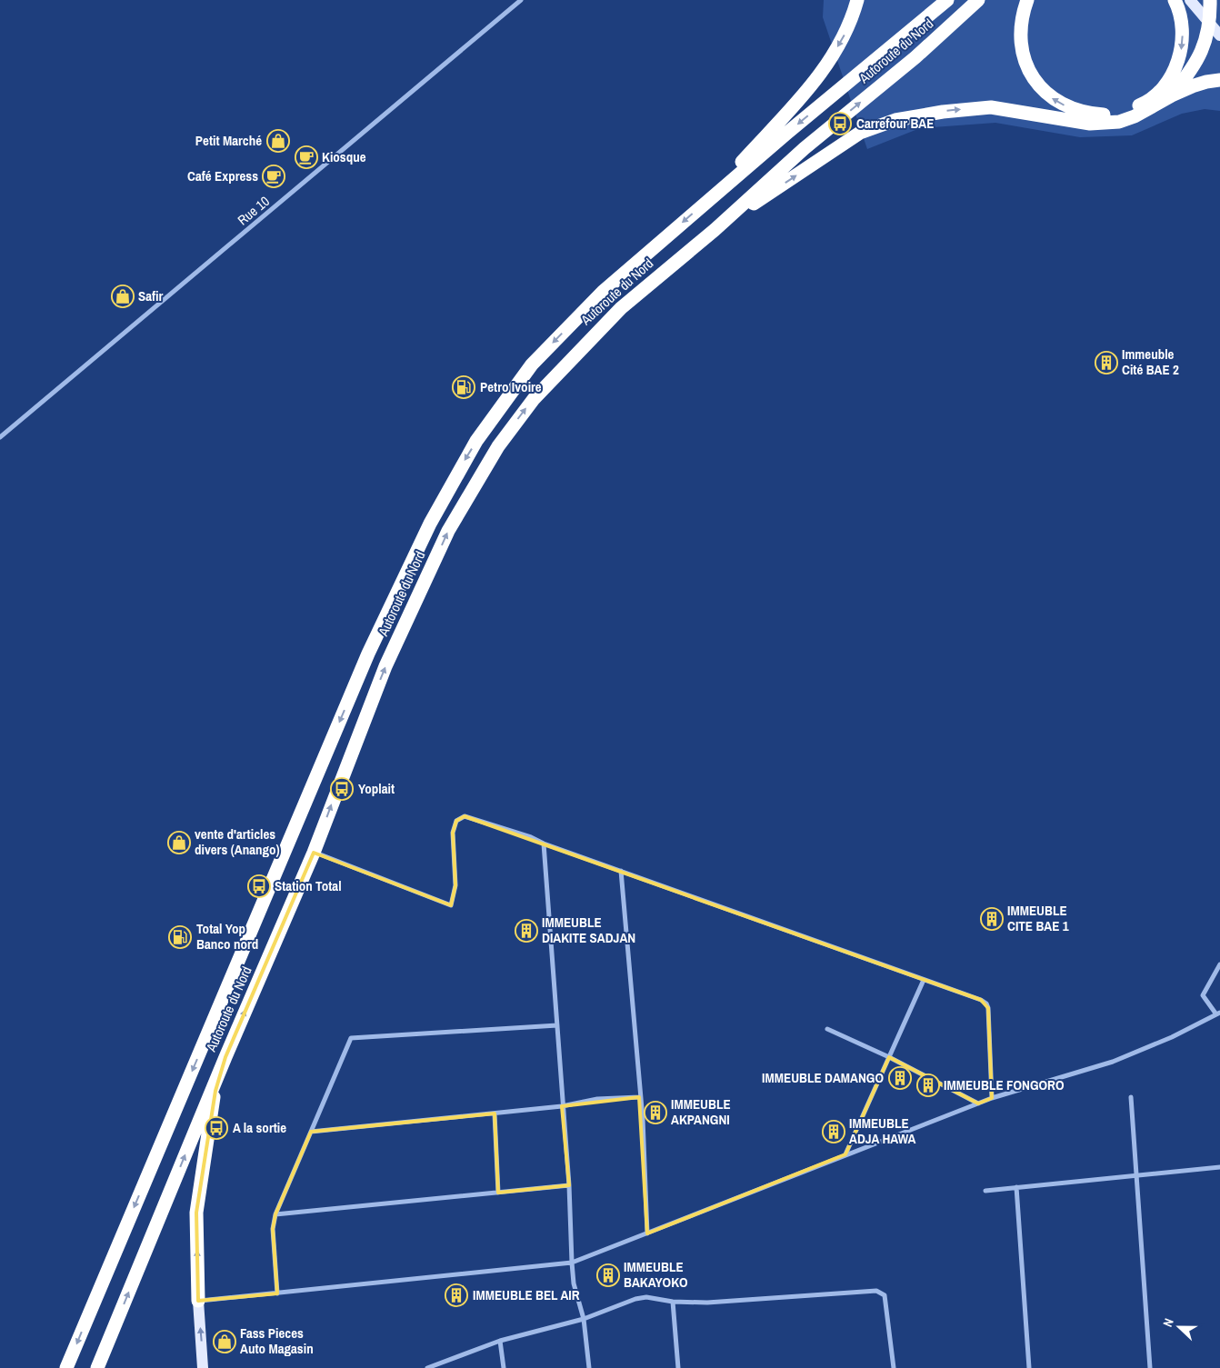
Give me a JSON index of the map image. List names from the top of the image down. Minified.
{"streets":{"highway":["Autoroute du Nord"],"street":["Rue 10"]},"places":{"bus stop":["Carrefour BAE","Yoplait","Station Total","A la sortie"],"shop":["Petit Marché","Safir","vente d'articles divers (Anango)","Fass Pieces Auto Magasin"],"cafe":["Kiosque","Café Express"],"building":["Immeuble Cité BAE 2","IMMEUBLE CITE BAE 1","IMMEUBLE DIAKITE SADJAN","IMMEUBLE DAMANGO","IMMEUBLE FONGORO","IMMEUBLE AKPANGNI","IMMEUBLE ADJA HAWA","IMMEUBLE BAKAYOKO","IMMEUBLE BEL AIR"],"fuel station":["Petro Ivoire","Total Yop Banco nord"]},"north":"left"}
